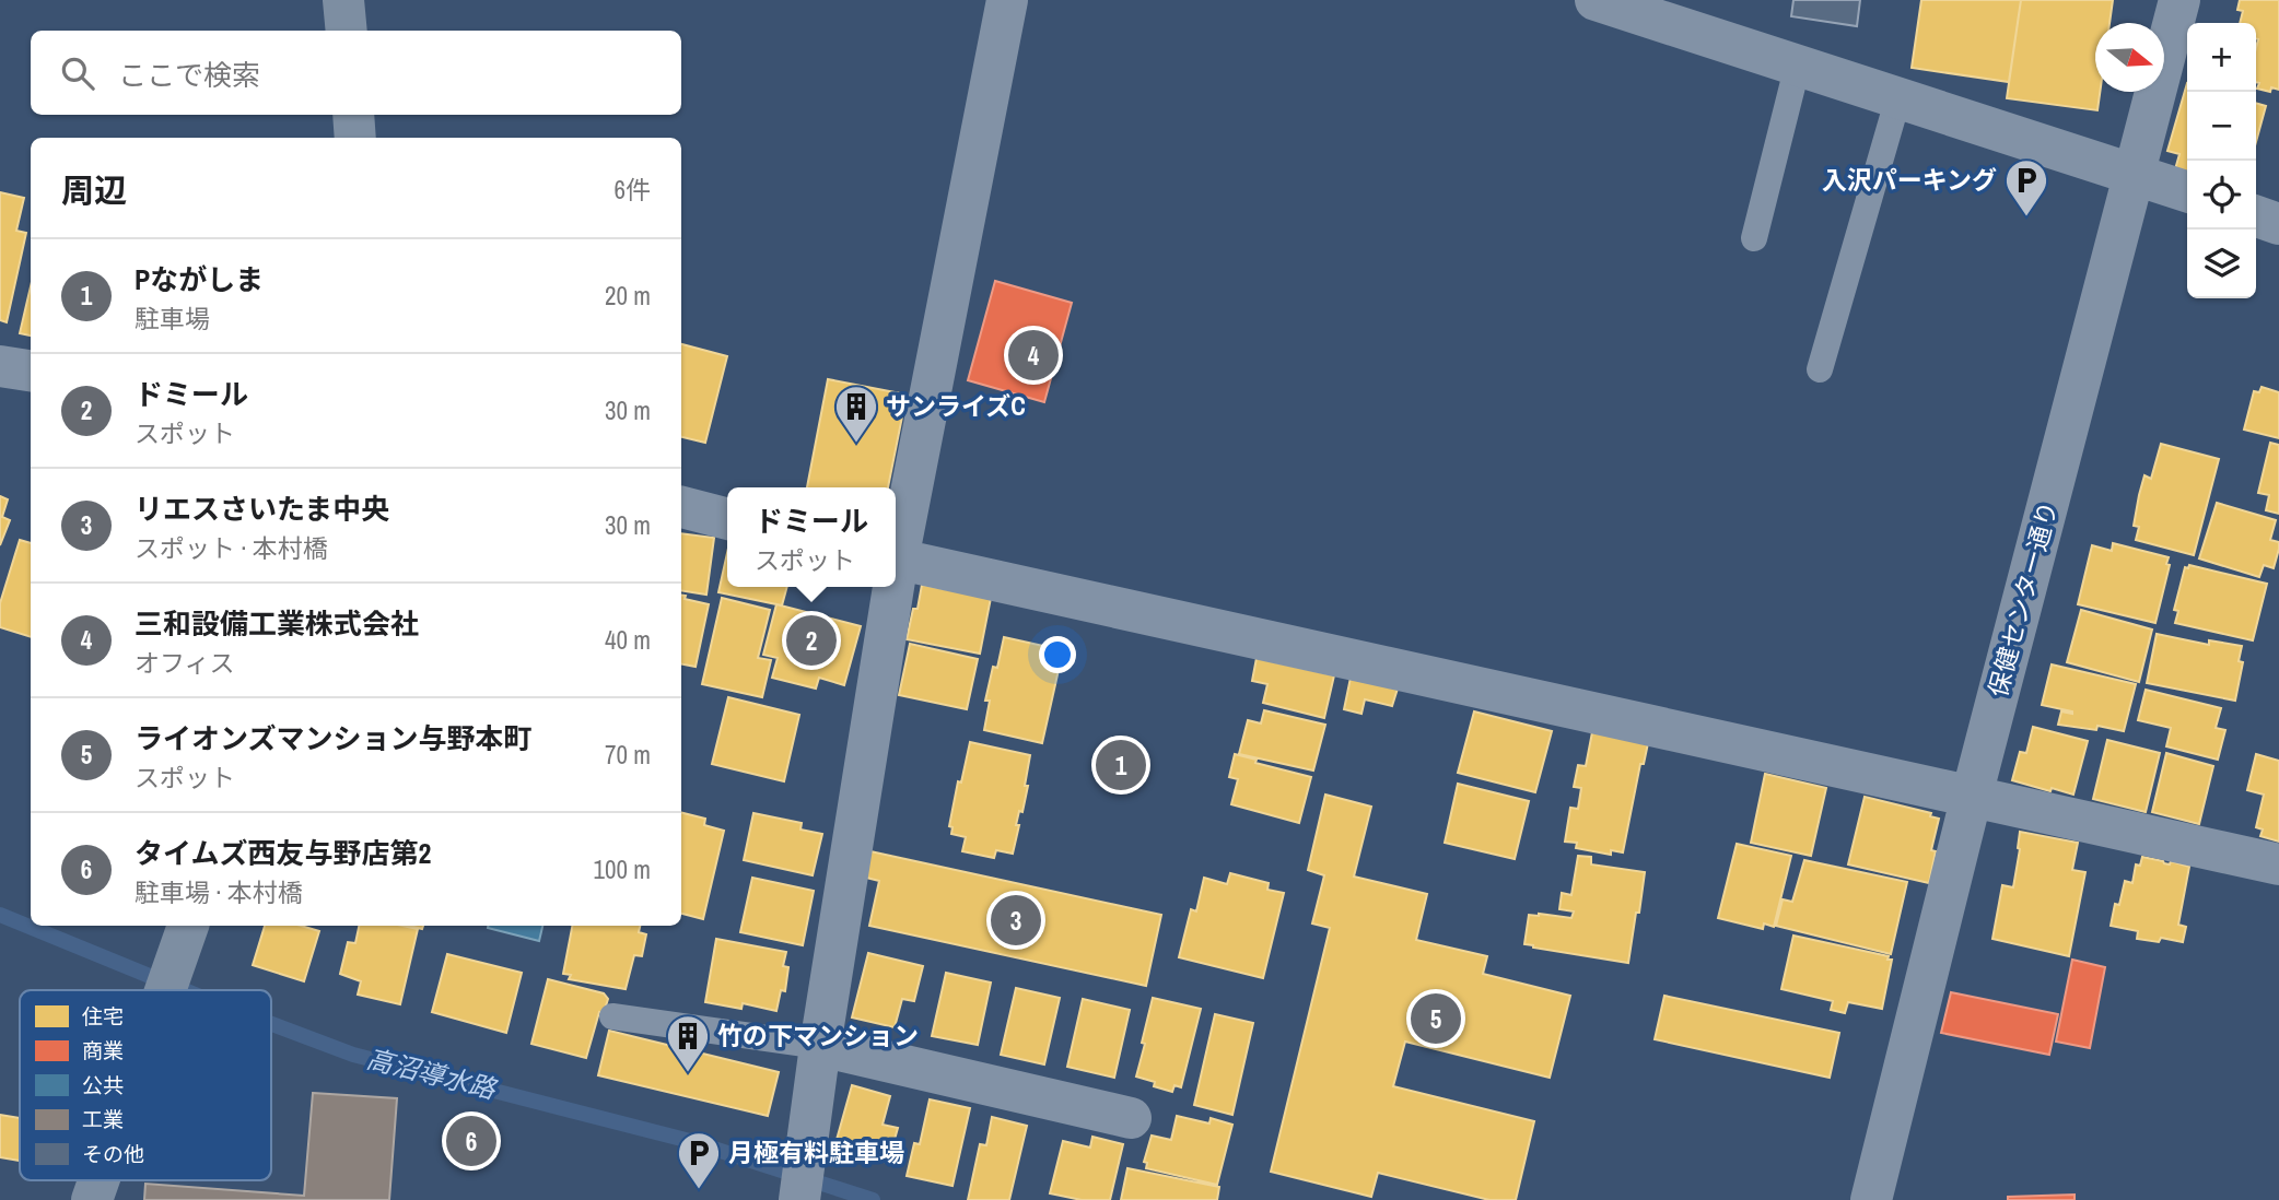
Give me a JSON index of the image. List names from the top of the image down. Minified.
{"streets":{"street":["保健センター通り"]},"water":["高沼導水路"],"places":{"parking":["入沢パーキング","月極有料駐車場"],"building":["サンライズC","竹の下マンション"]},"legend":["住宅","商業","公共","工業","その他"],"north":"right","page":{"map_buttons":["+","−"],"search":"ここで検索","heading":["周辺","6件"],"list":[{"mark":"1","name":"Pながしま","note":"駐車場","value":"20 m"},{"mark":"2","name":"ドミール","note":"スポット","value":"30 m"},{"mark":"3","name":"リエスさいたま中央","note":"スポット · 本村橋","value":"30 m"},{"mark":"4","name":"三和設備工業株式会社","note":"オフィス","value":"40 m"},{"mark":"5","name":"ライオンズマンション与野本町","note":"スポット","value":"70 m"},{"mark":"6","name":"タイムズ西友与野店第2","note":"駐車場 · 本村橋","value":"100 m"}],"pins":["4","2","1","3","5","6"],"popup":["ドミール","スポット"]}}
